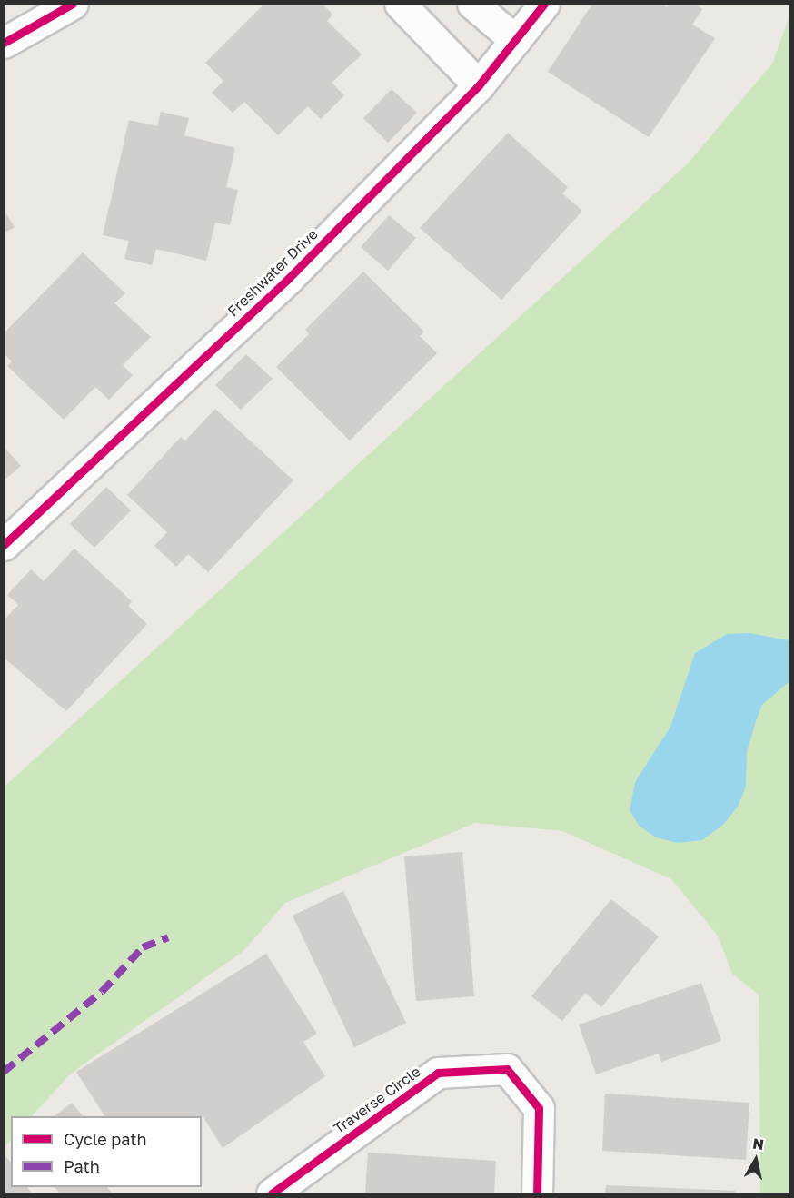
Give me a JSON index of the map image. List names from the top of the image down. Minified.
{"streets":{"street":["Freshwater Drive","Traverse Circle"]},"legend":["Cycle path","Path"],"north":"top"}
